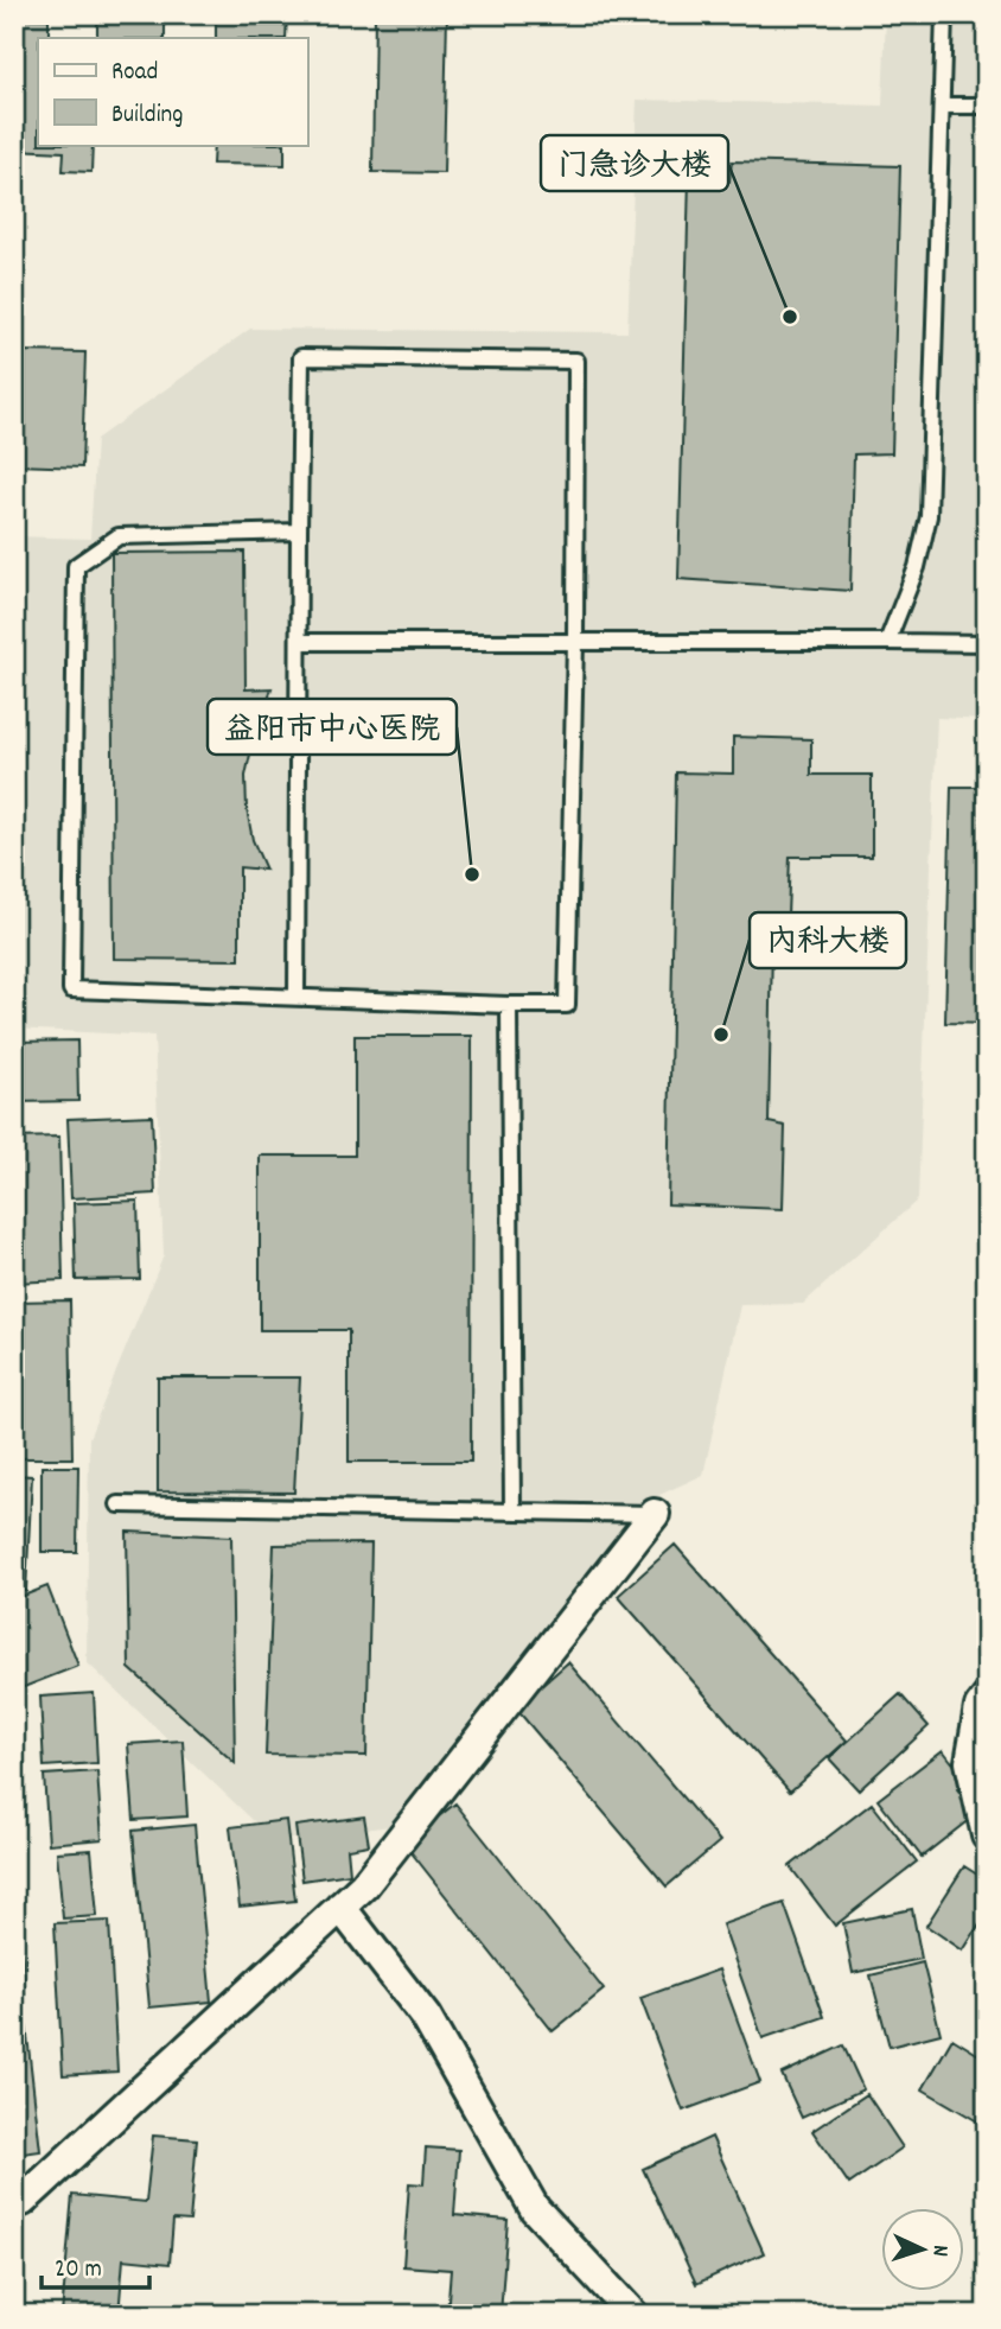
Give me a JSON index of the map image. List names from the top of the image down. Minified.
{"places":["门急诊大楼","益阳市中心医院","内科大楼"],"legend":["Road","Building"],"scale_bar":"20 m","north":"right"}
